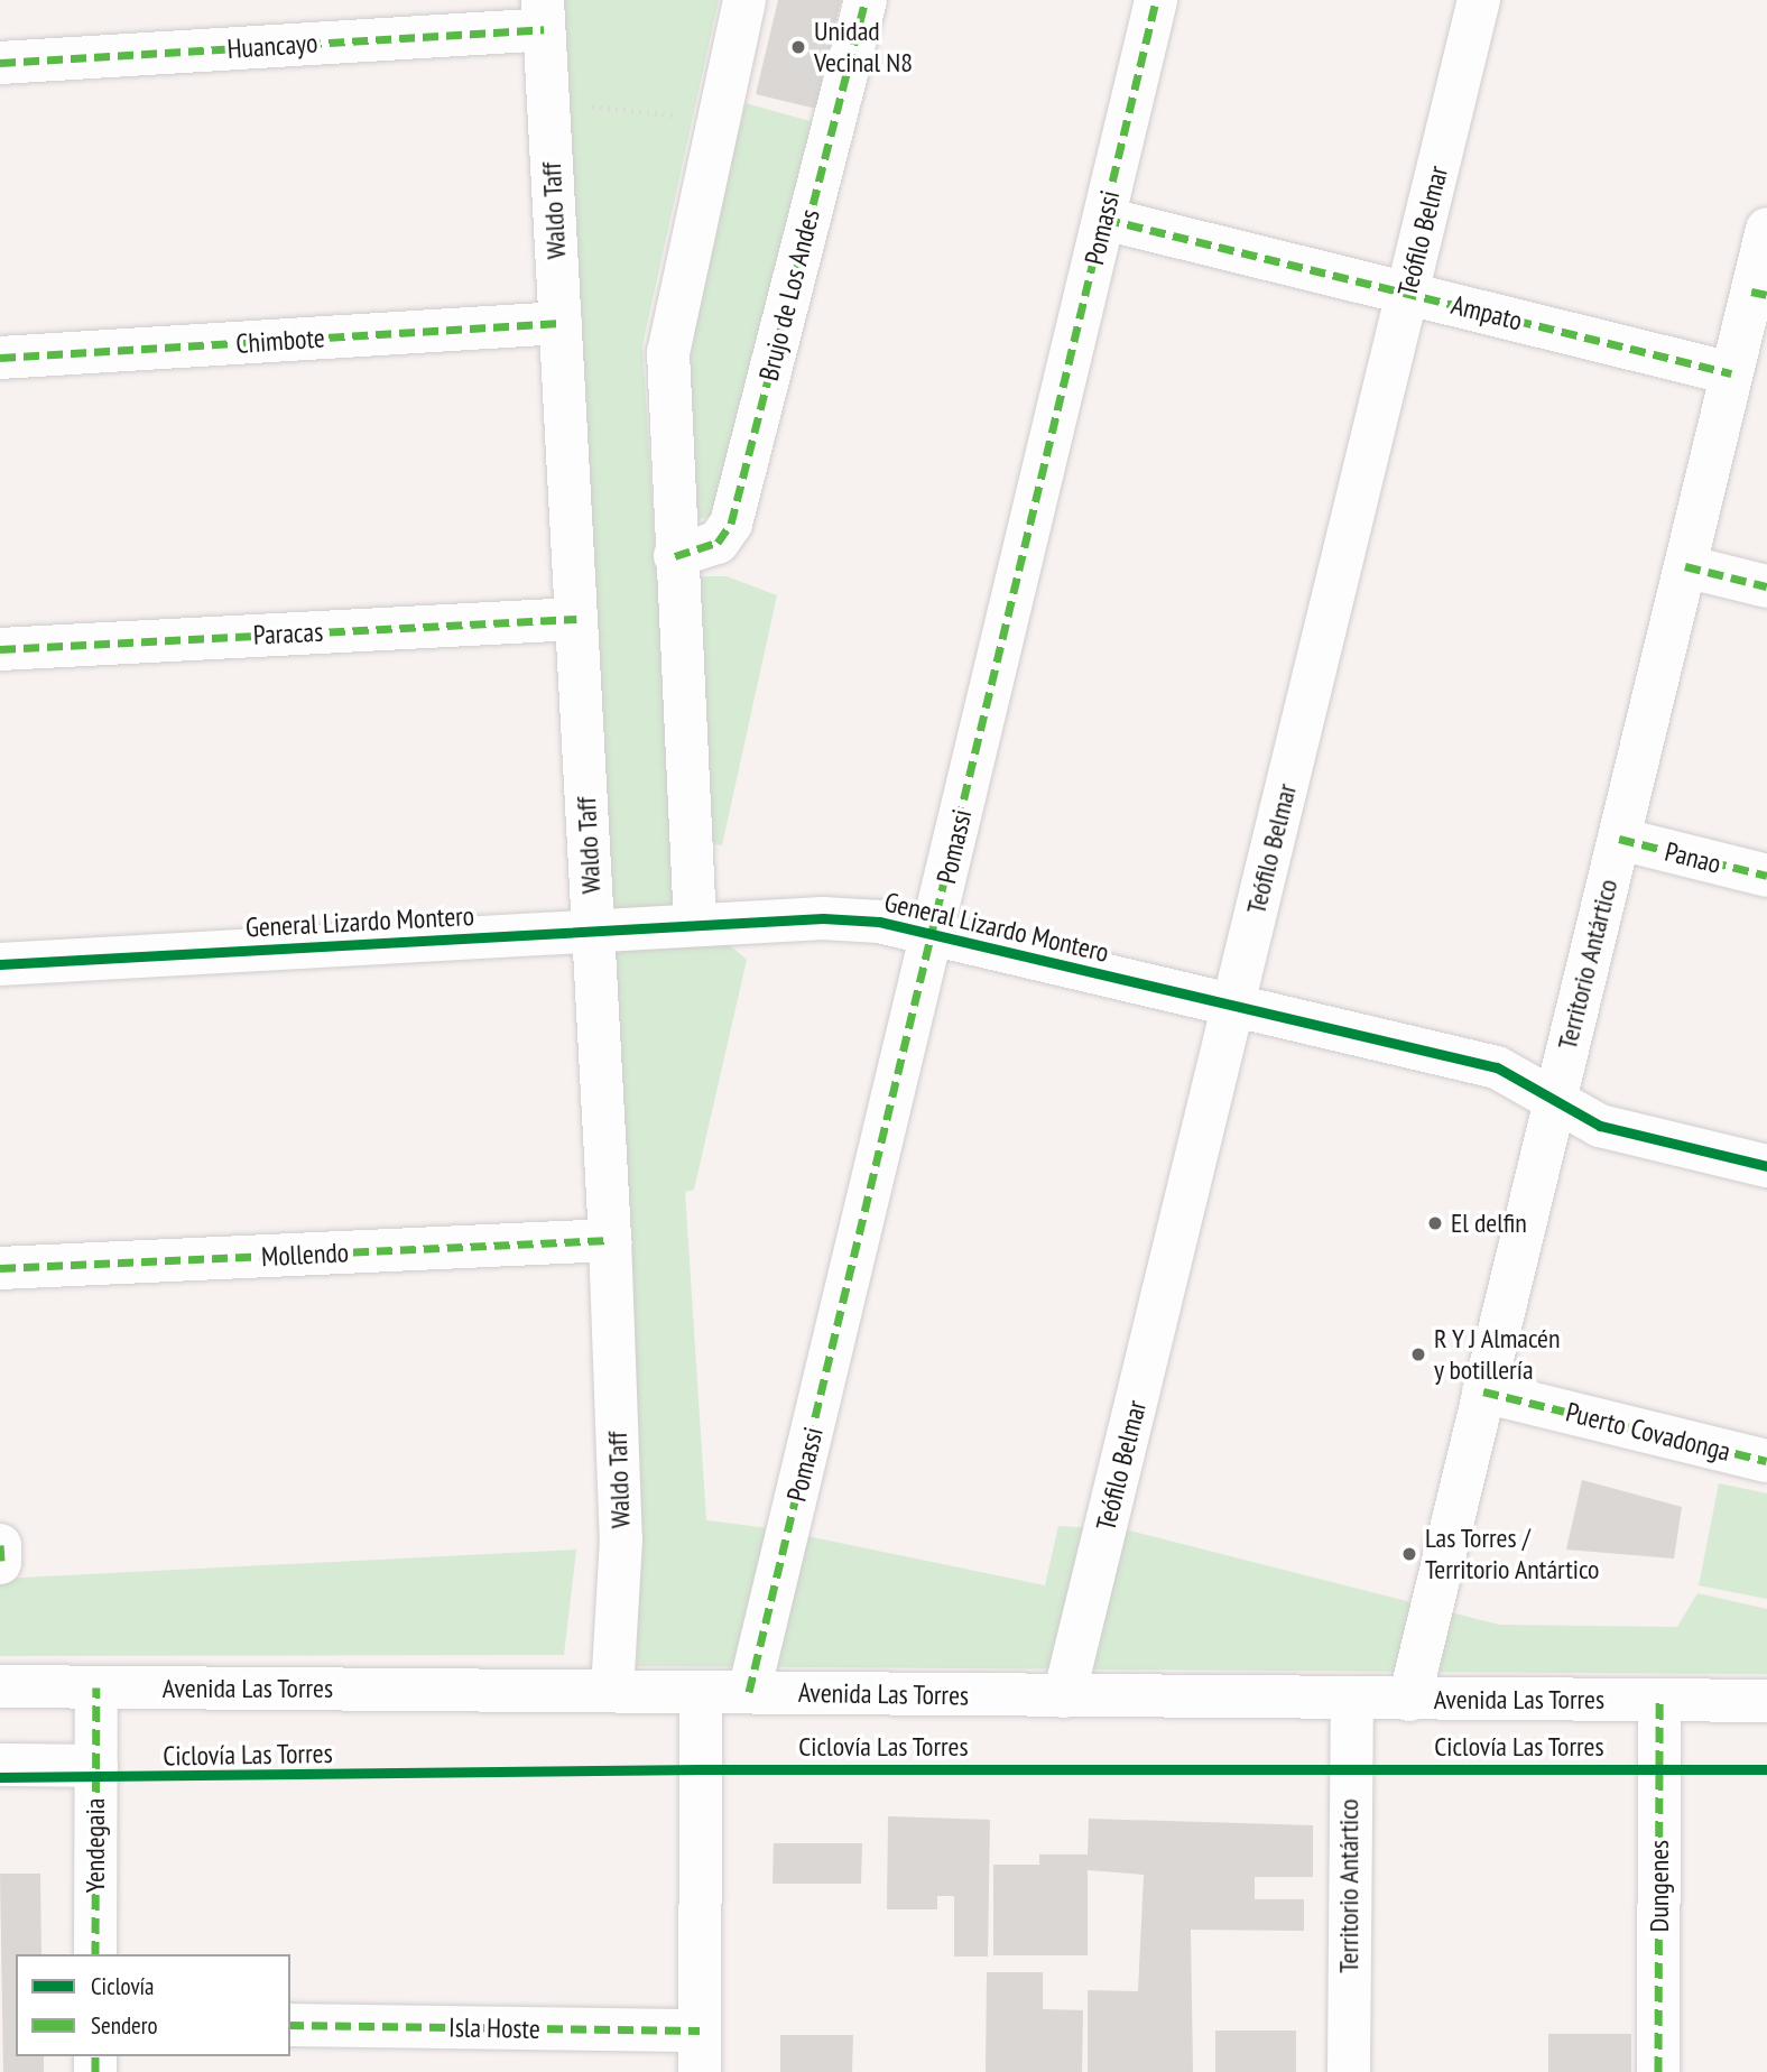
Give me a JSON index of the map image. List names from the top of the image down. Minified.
{"streets":{"street":["Huancayo","Waldo Taff","Pomassi","Teófilo Belmar","Brujo de Los Andes","Ampato","Chimbote","Paracas","Panao","General Lizardo Montero","Territorio Antártico","Mollendo","Puerto Covadonga","Avenida Las Torres","Yendegaia","Dungenes","Isla Hoste"],"cycle path":["Ciclovía Las Torres"]},"crossings":[["Huancayo","Waldo Taff"],["Waldo Taff","Chimbote"],["Waldo Taff","Paracas"],["Waldo Taff","General Lizardo Montero"],["Waldo Taff","Mollendo"],["Waldo Taff","Avenida Las Torres"],["Pomassi","Ampato"],["Pomassi","General Lizardo Montero"],["Pomassi","Avenida Las Torres"],["Teófilo Belmar","Ampato"],["Teófilo Belmar","General Lizardo Montero"],["Teófilo Belmar","Avenida Las Torres"],["Ampato","Territorio Antártico"],["Panao","Territorio Antártico"],["General Lizardo Montero","Territorio Antártico"],["Territorio Antártico","Puerto Covadonga"],["Territorio Antártico","Avenida Las Torres"],["Avenida Las Torres","Yendegaia"],["Avenida Las Torres","Dungenes"]],"places":["Unidad Vecinal N8","El delfin","R Y J Almacén y botillería","Las Torres / Territorio Antártico"],"legend":["Ciclovía","Sendero"]}
